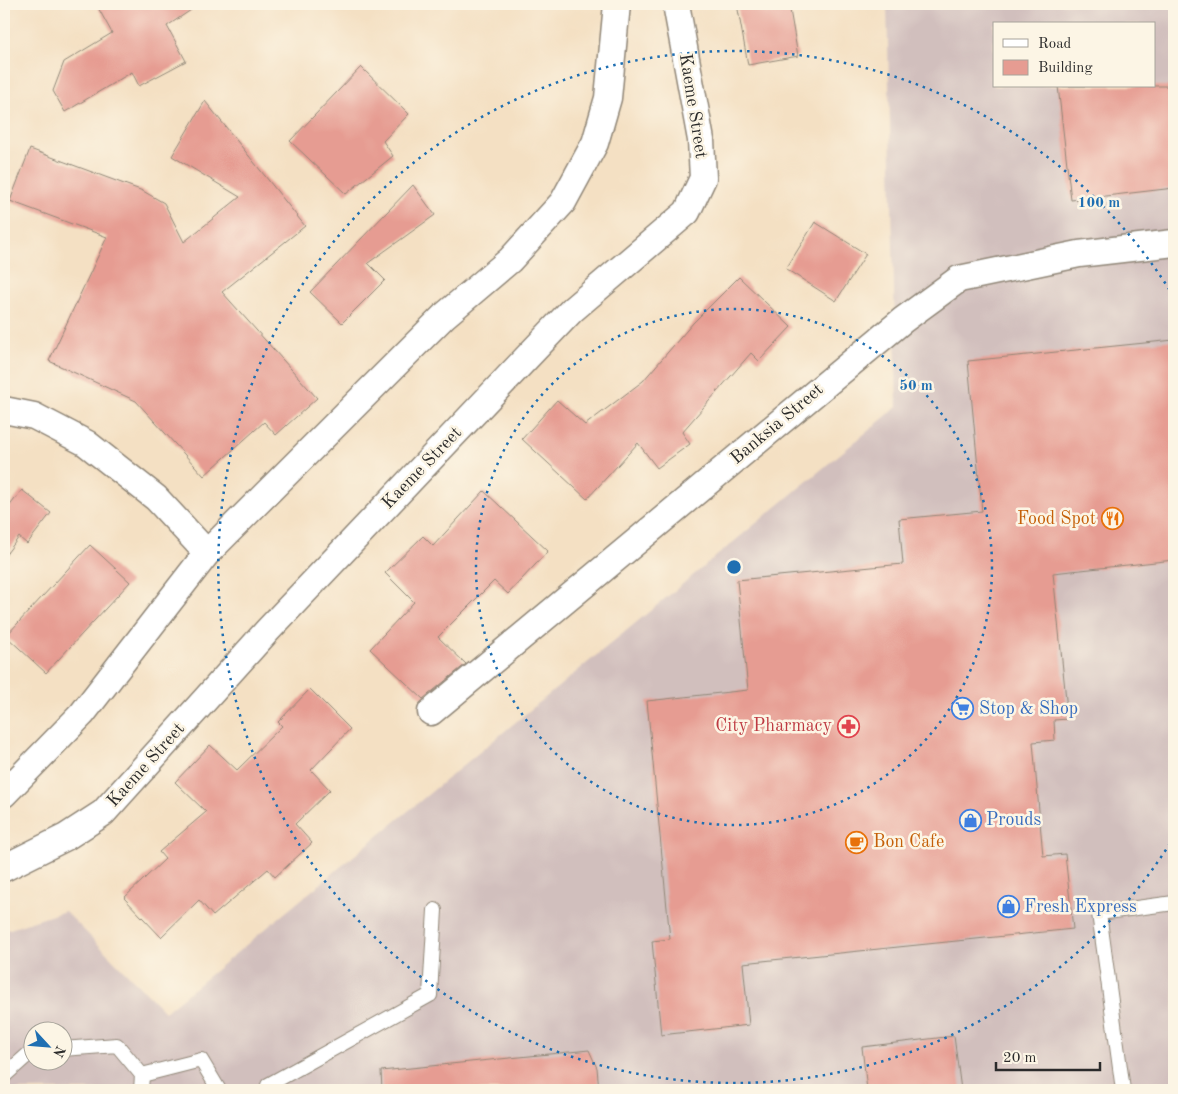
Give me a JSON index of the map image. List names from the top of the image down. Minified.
{"streets":{"street":["Kaeme Street","Banksia Street"]},"places":{"restaurant":["Food Spot"],"supermarket":["Stop & Shop"],"pharmacy":["City Pharmacy"],"shop":["Prouds","Fresh Express"],"cafe":["Bon Cafe"]},"legend":["Road","Building"],"scale_bar":"20 m","north":"bottom right","rings":["100 m","50 m"]}
